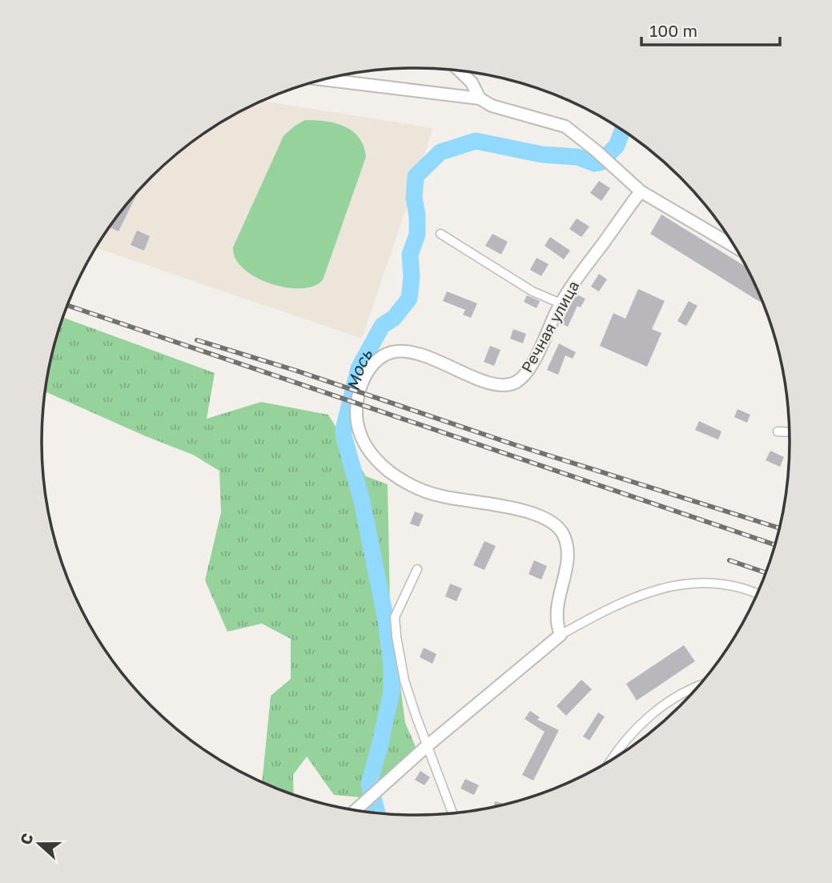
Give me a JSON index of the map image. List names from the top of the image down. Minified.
{"streets":{"street":["Речная улица"]},"water":["Мось"],"scale_bar":"100 m","north":"left"}
